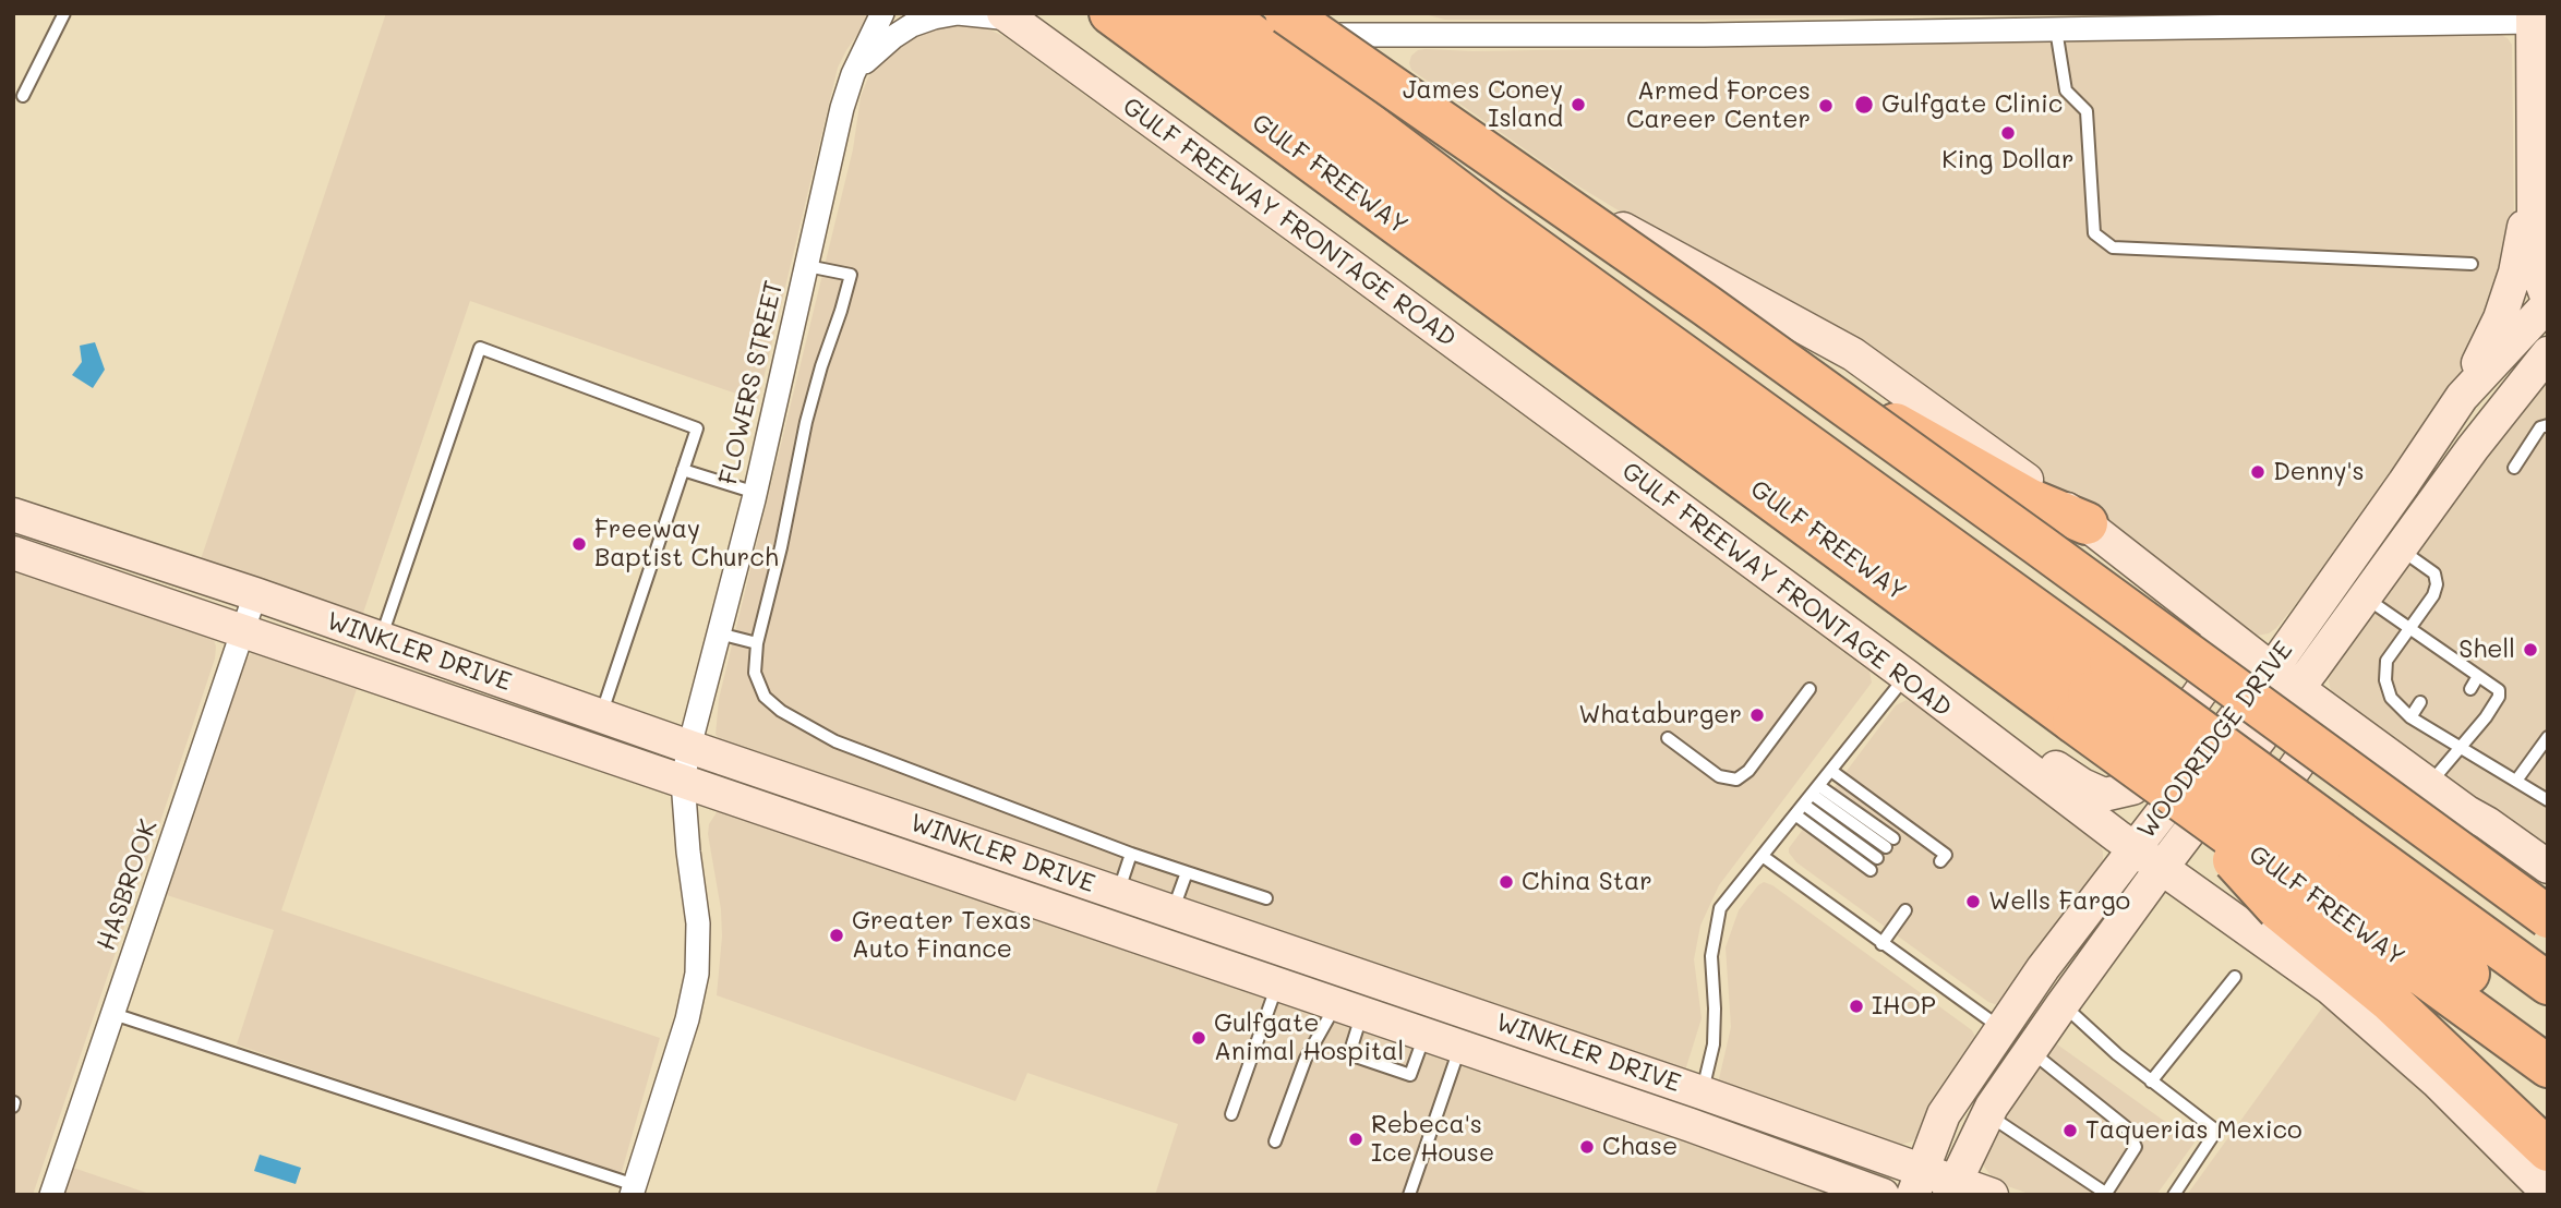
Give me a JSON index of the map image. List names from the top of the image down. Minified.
{"streets":{"highway":["GULF FREEWAY"],"main road":["GULF FREEWAY FRONTAGE ROAD","WINKLER DRIVE","WOODRIDGE DRIVE"],"street":["FLOWERS STREET","HASBROOK"]},"crossings":[["GULF FREEWAY","GULF FREEWAY FRONTAGE ROAD"],["GULF FREEWAY FRONTAGE ROAD","FLOWERS STREET"],["GULF FREEWAY FRONTAGE ROAD","WOODRIDGE DRIVE"],["FLOWERS STREET","WINKLER DRIVE"],["WINKLER DRIVE","WOODRIDGE DRIVE"],["WINKLER DRIVE","HASBROOK"]],"places":["James Coney Island","Gulfgate Clinic","Armed Forces Career Center","King Dollar","Denny's","Freeway Baptist Church","Shell","Whataburger","China Star","Wells Fargo","Greater Texas Auto Finance","IHOP","Gulfgate Animal Hospital","Taquerias Mexico","Rebeca's Ice House","Chase"]}
